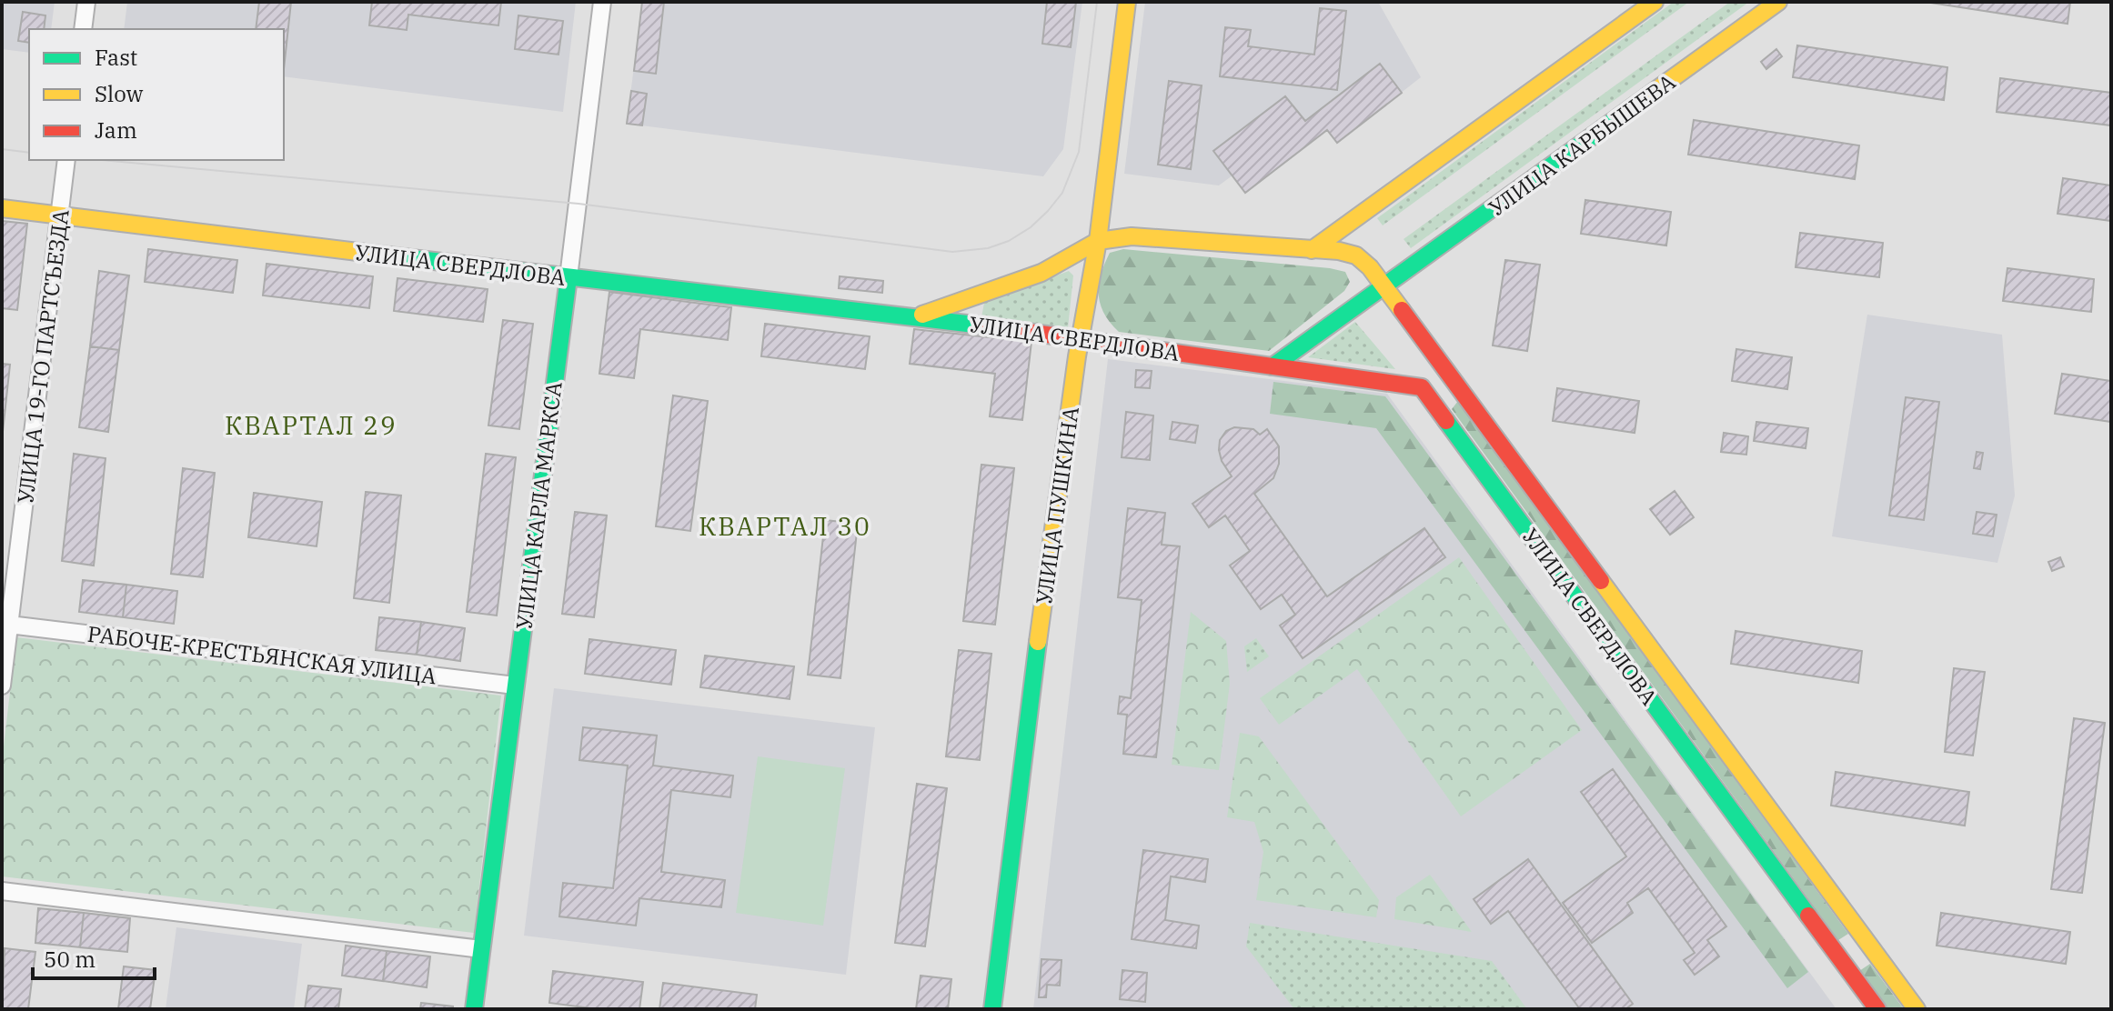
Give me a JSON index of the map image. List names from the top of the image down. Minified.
{"streets":{"street":["УЛИЦА КАРБЫШЕВА","УЛИЦА СВЕРДЛОВА","УЛИЦА 19-ГО ПАРТСЪЕЗДА","УЛИЦА КАРЛА МАРКСА","УЛИЦА ПУШКИНА","РАБОЧЕ-КРЕСТЬЯНСКАЯ УЛИЦА"]},"crossings":[["УЛИЦА КАРБЫШЕВА","УЛИЦА СВЕРДЛОВА"],["УЛИЦА СВЕРДЛОВА","УЛИЦА 19-ГО ПАРТСЪЕЗДА"],["УЛИЦА СВЕРДЛОВА","УЛИЦА КАРЛА МАРКСА"],["УЛИЦА СВЕРДЛОВА","УЛИЦА ПУШКИНА"],["УЛИЦА 19-ГО ПАРТСЪЕЗДА","РАБОЧЕ-КРЕСТЬЯНСКАЯ УЛИЦА"],["УЛИЦА КАРЛА МАРКСА","РАБОЧЕ-КРЕСТЬЯНСКАЯ УЛИЦА"]],"districts":["КВАРТАЛ 29","КВАРТАЛ 30"],"legend":["Fast","Slow","Jam"],"scale_bar":"50 m"}
